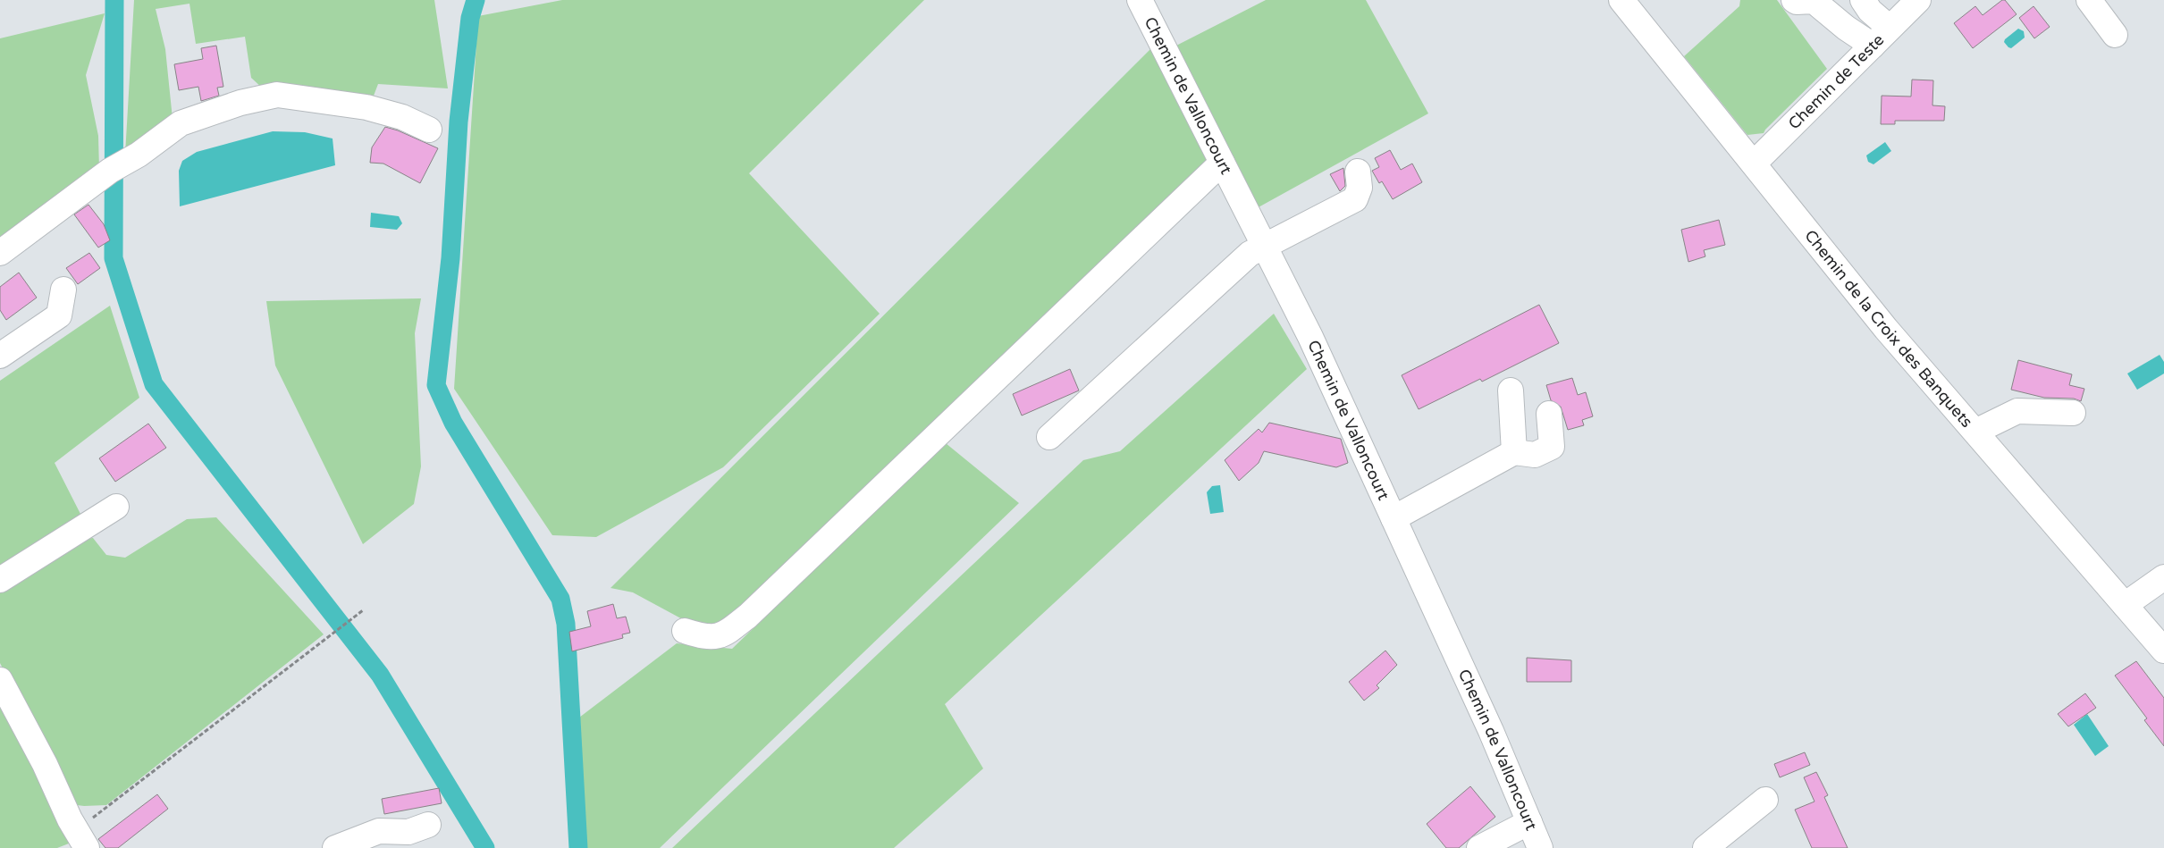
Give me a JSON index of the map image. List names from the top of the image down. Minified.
{"streets":{"street":["Chemin de Teste","Chemin de Valloncourt","Chemin de la Croix des Banquets"]},"crossings":[["Chemin de Teste","Chemin de la Croix des Banquets"]]}
